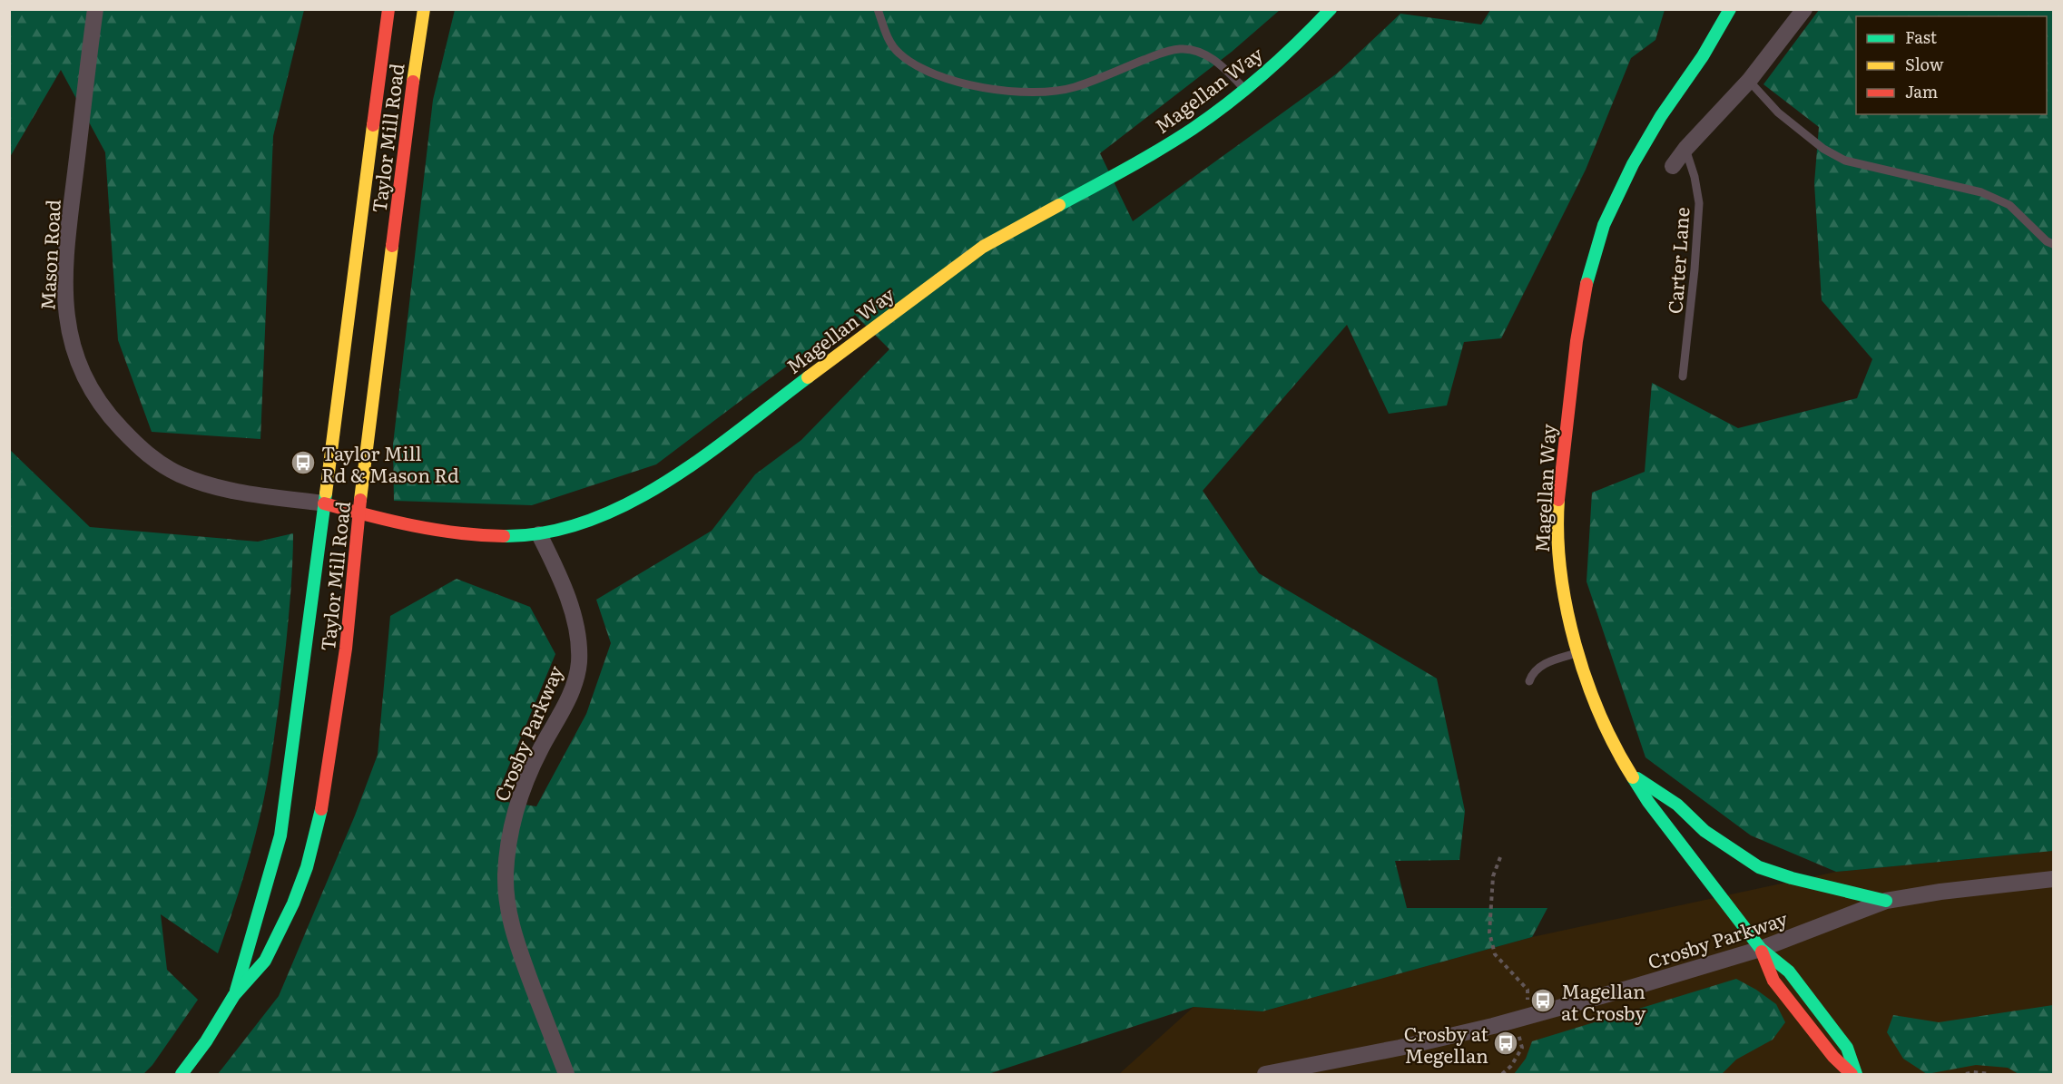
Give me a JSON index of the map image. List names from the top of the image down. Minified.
{"streets":{"street":["Magellan Way","Taylor Mill Road","Mason Road","Crosby Parkway"],"lane":["Carter Lane"]},"crossings":[["Magellan Way","Taylor Mill Road"],["Magellan Way","Mason Road"],["Magellan Way","Crosby Parkway"],["Taylor Mill Road","Mason Road"]],"places":{"bus stop":["Taylor Mill Rd & Mason Rd","Magellan at Crosby","Crosby at Megellan"]},"legend":["Fast","Slow","Jam"]}
